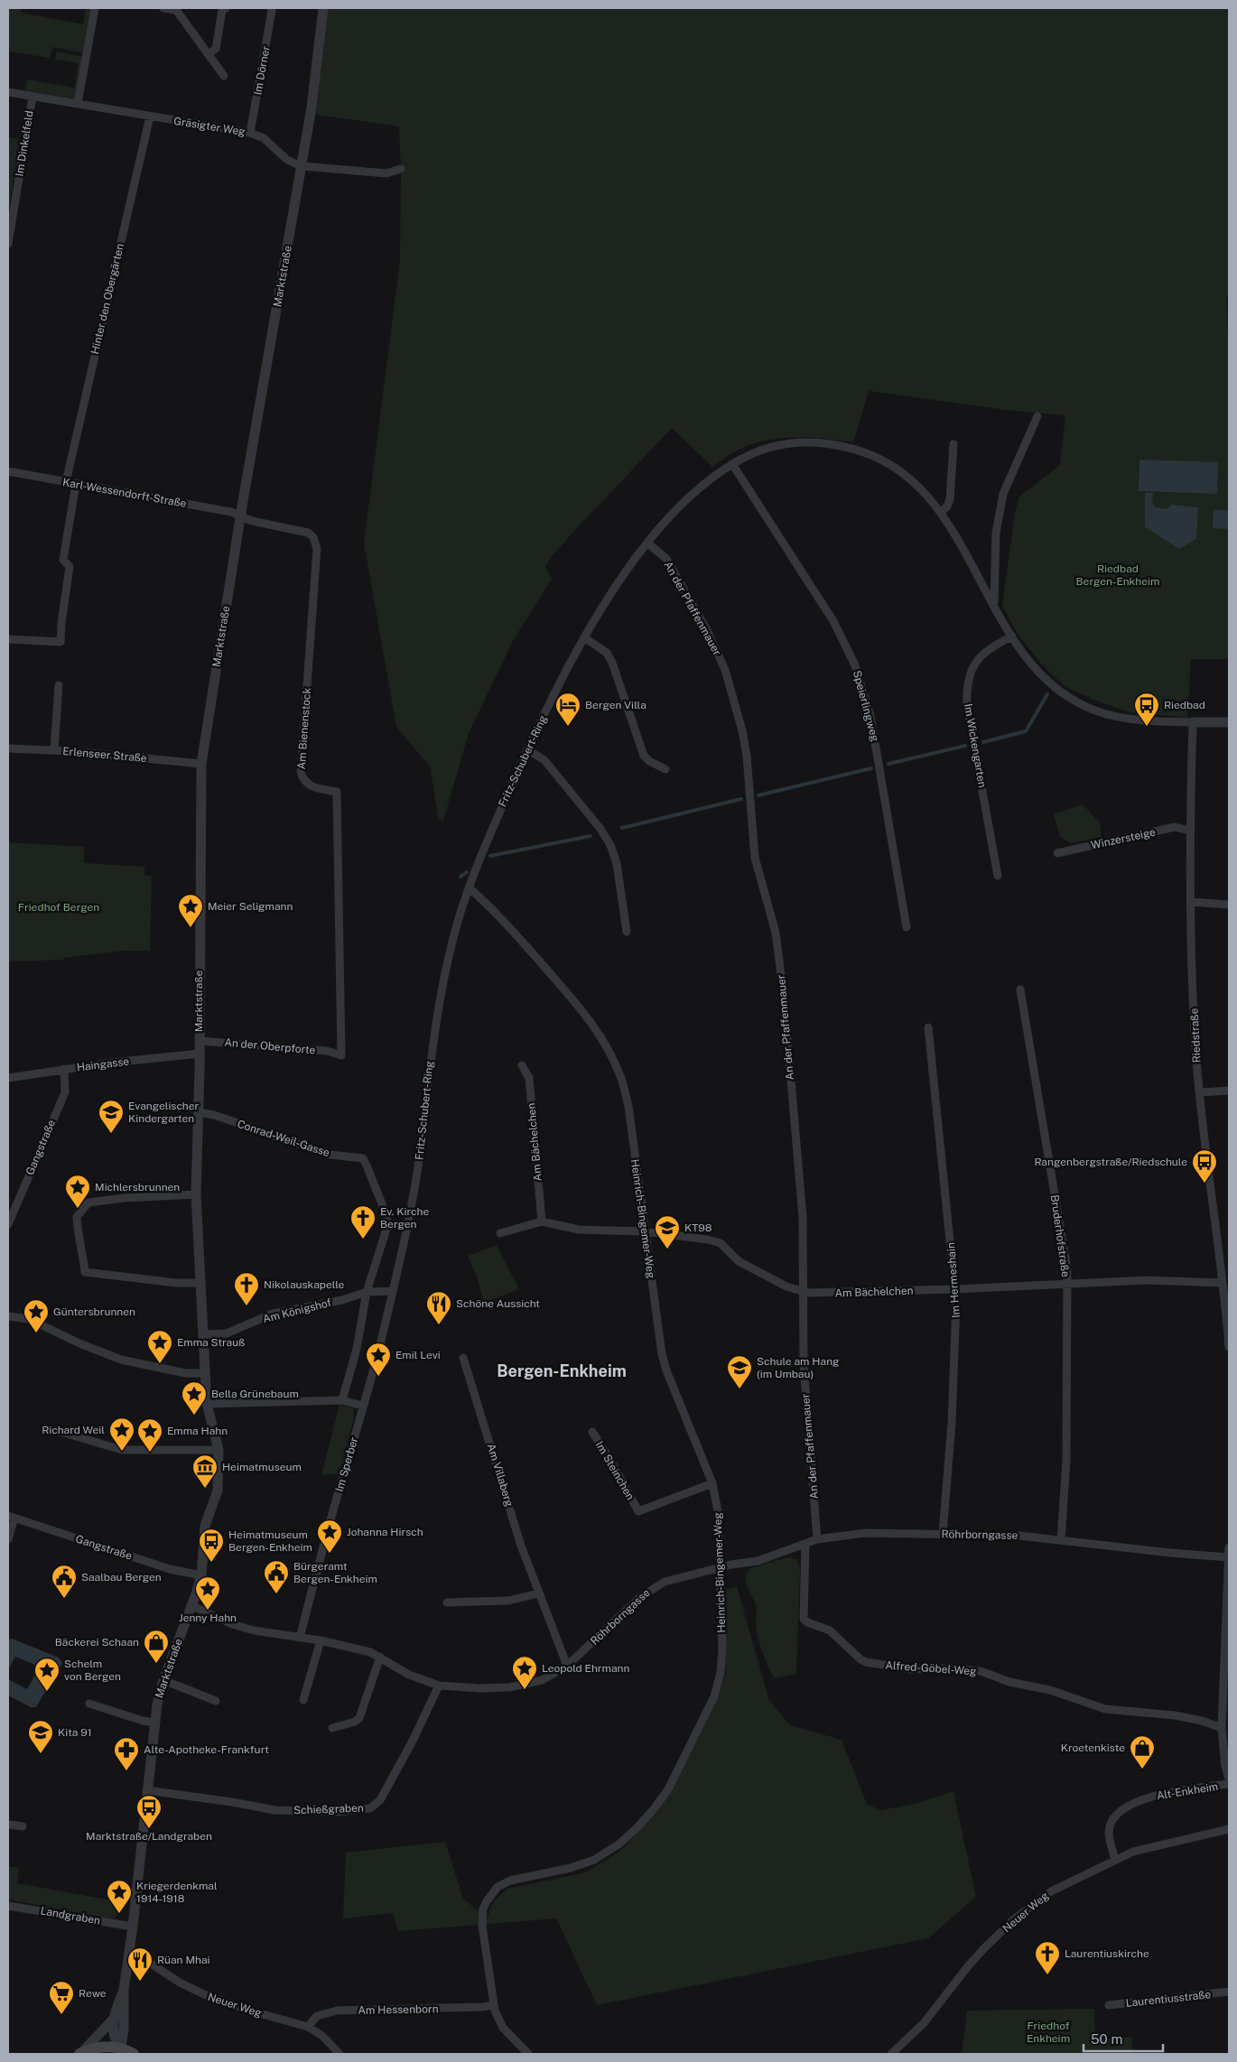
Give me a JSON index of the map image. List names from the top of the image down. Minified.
{"streets":{"street":["Im Dörner","Gräsigter Weg","Im Dinkelfeld","Marktstraße","Hinter den Obergärten","Karl-Wessendorft-Straße","An der Pfaffenmauer","Speierlingweg","Am Bienenstock","Im Wickengarten","Erlenseer Straße","Fritz-Schubert-Ring","Winzersteige","Riedstraße","An der Oberpforte","Haingasse","Conrad-Weil-Gasse","Am Bächelchen","Gangstraße","Heinrich-Bingemer-Weg","Bruderhofstraße","Im Hermeshain","Am Königshof","Im Sperber","Im Steinchen","Am Villaberg","Röhrborngasse","Alfred-Göbel-Weg","Alt-Enkheim","Schießgraben","Neuer Weg","Landgraben","Laurentiusstraße","Am Hessenborn"]},"crossings":[["Im Dörner","Gräsigter Weg"],["Gräsigter Weg","Im Dinkelfeld"],["Gräsigter Weg","Marktstraße"],["Gräsigter Weg","Hinter den Obergärten"],["Marktstraße","Karl-Wessendorft-Straße"],["Marktstraße","Am Bienenstock"],["Marktstraße","Erlenseer Straße"],["Marktstraße","An der Oberpforte"],["Marktstraße","Haingasse"],["Marktstraße","Conrad-Weil-Gasse"],["Marktstraße","Gangstraße"],["Marktstraße","Am Königshof"],["Marktstraße","Röhrborngasse"],["Marktstraße","Schießgraben"],["Marktstraße","Neuer Weg"],["Marktstraße","Landgraben"],["Hinter den Obergärten","Karl-Wessendorft-Straße"],["Karl-Wessendorft-Straße","Am Bienenstock"],["An der Pfaffenmauer","Fritz-Schubert-Ring"],["An der Pfaffenmauer","Am Bächelchen"],["An der Pfaffenmauer","Röhrborngasse"],["Speierlingweg","Fritz-Schubert-Ring"],["Am Bienenstock","An der Oberpforte"],["Im Wickengarten","Fritz-Schubert-Ring"],["Fritz-Schubert-Ring","Riedstraße"],["Fritz-Schubert-Ring","Heinrich-Bingemer-Weg"],["Fritz-Schubert-Ring","Am Königshof"],["Fritz-Schubert-Ring","Im Sperber"],["Winzersteige","Riedstraße"],["Riedstraße","Am Bächelchen"],["Haingasse","Gangstraße"],["Conrad-Weil-Gasse","Am Königshof"],["Am Bächelchen","Heinrich-Bingemer-Weg"],["Am Bächelchen","Bruderhofstraße"],["Am Bächelchen","Im Hermeshain"],["Heinrich-Bingemer-Weg","Im Steinchen"],["Heinrich-Bingemer-Weg","Röhrborngasse"],["Heinrich-Bingemer-Weg","Am Hessenborn"],["Bruderhofstraße","Röhrborngasse"],["Im Hermeshain","Röhrborngasse"],["Am Königshof","Im Sperber"],["Im Sperber","Röhrborngasse"],["Am Villaberg","Röhrborngasse"],["Röhrborngasse","Alfred-Göbel-Weg"],["Röhrborngasse","Schießgraben"],["Alt-Enkheim","Neuer Weg"],["Neuer Weg","Am Hessenborn"]],"districts":["Bergen-Enkheim"],"parks":["Riedbad Bergen-Enkheim","Friedhof Bergen","Friedhof Enkheim"],"places":{"hotel":["Bergen Villa"],"bus stop":["Riedbad","Rangenbergstraße/Riedschule","Heimatmuseum Bergen-Enkheim","Marktstraße/Landgraben"],"place":["Meier Seligmann","Michlersbrunnen","Güntersbrunnen","Emma Strauß","Emil Levi","Bella Grünebaum","Richard Weil","Emma Hahn","Johanna Hirsch","Jenny Hahn","Leopold Ehrmann","Schelm von Bergen","Kriegerdenkmal 1914-1918"],"school or university":["Evangelischer Kindergarten","KT98","Schule am Hang (im Umbau)","Kita 91"],"church":["Ev. Kirche Bergen","Nikolauskapelle","Laurentiuskirche"],"restaurant":["Schöne Aussicht","Rüan Mhai"],"museum":["Heimatmuseum"],"public building":["Bürgeramt Bergen-Enkheim","Saalbau Bergen"],"shop":["Bäckerei Schaan","Kroetenkiste"],"pharmacy":["Alte-Apotheke-Frankfurt"],"supermarket":["Rewe"]},"scale_bar":"50 m"}
